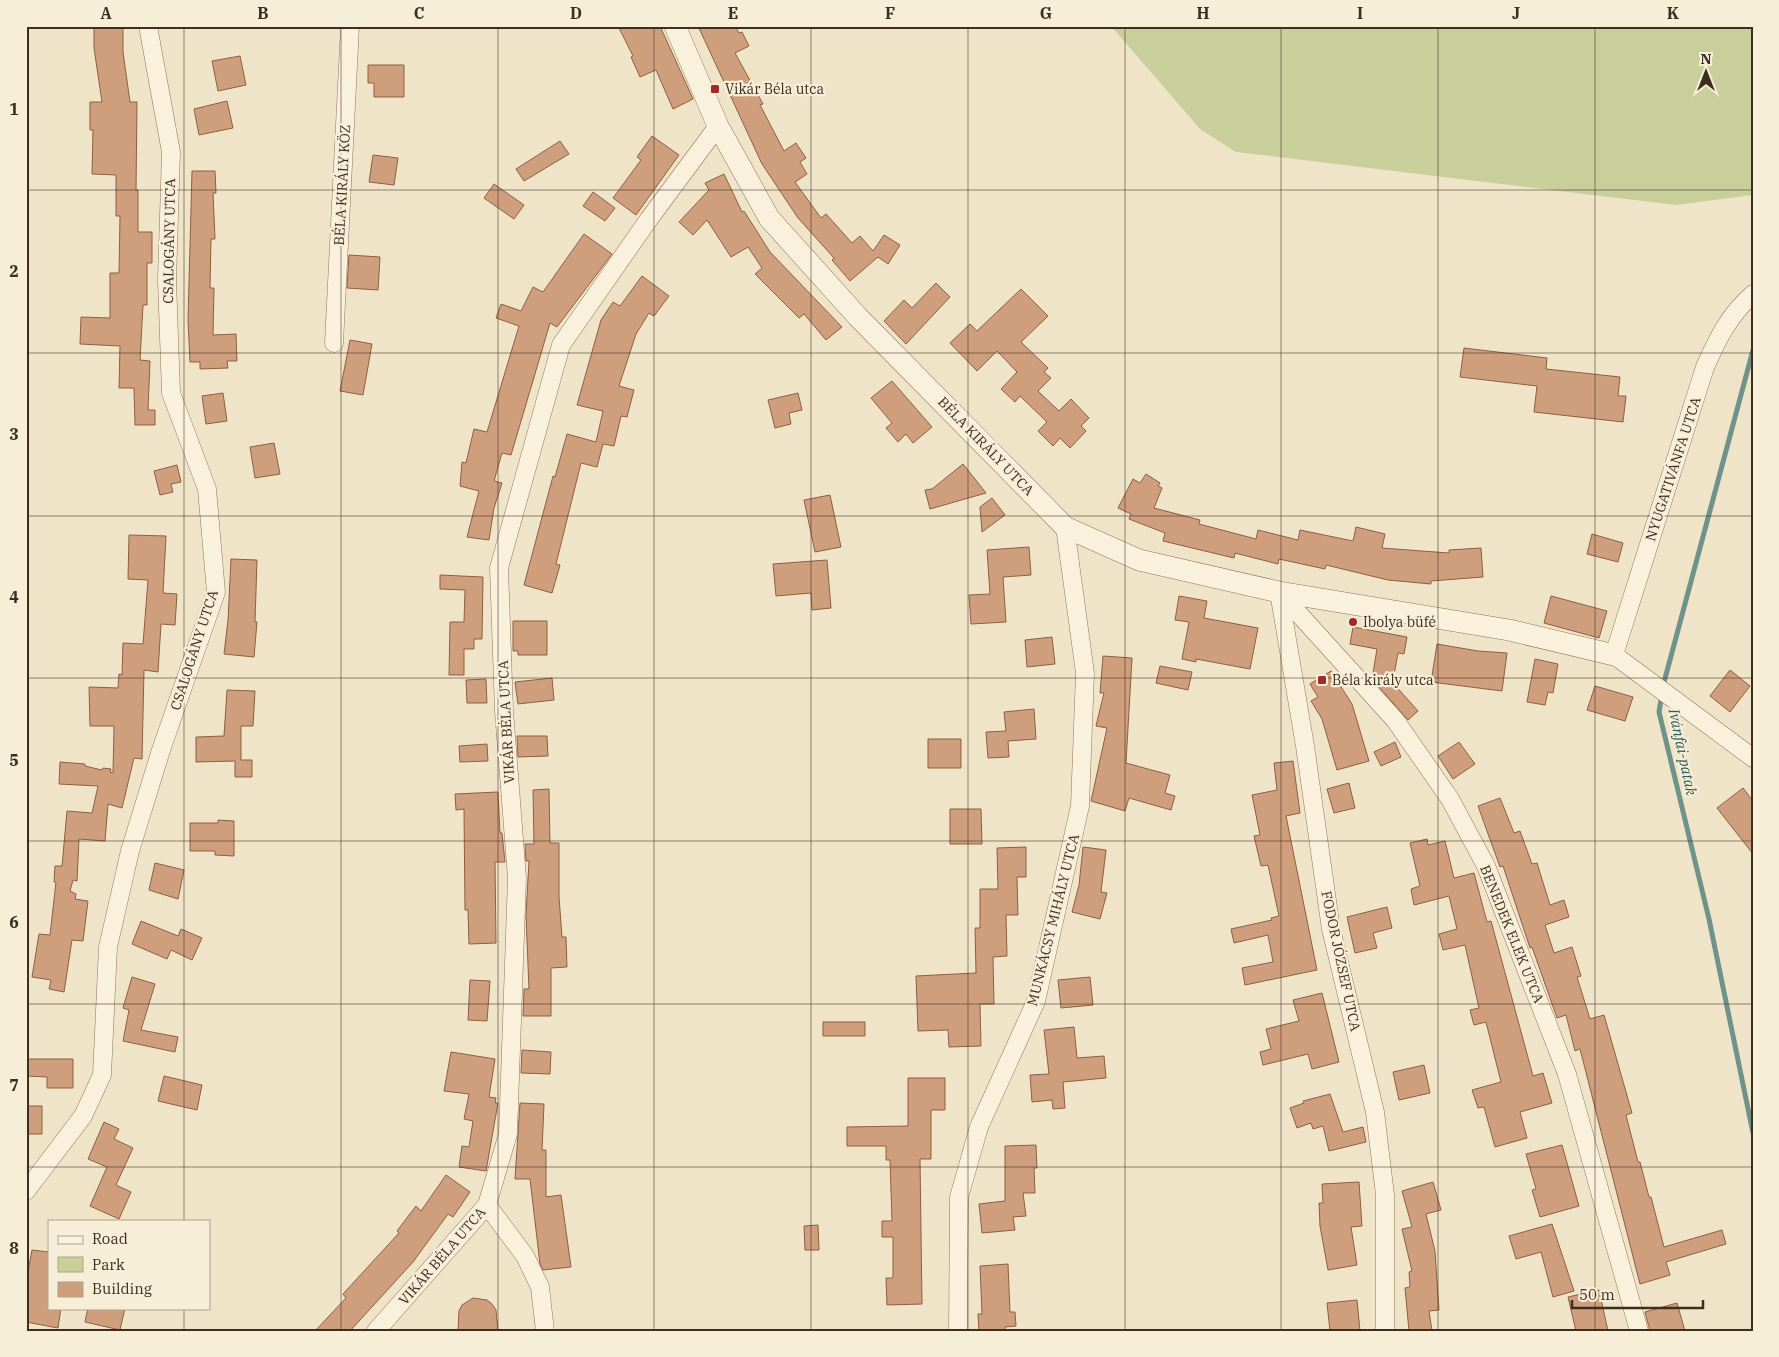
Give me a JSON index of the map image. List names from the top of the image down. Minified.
{"streets":{"street":["BÉLA KIRÁLY KÖZ","CSALOGÁNY UTCA","BÉLA KIRÁLY UTCA","NYUGATIVÁNFA UTCA","VIKÁR BÉLA UTCA","MUNKÁCSY MIHÁLY UTCA","BENEDEK ELEK UTCA","FODOR JÓZSEF UTCA"]},"crossings":[["BÉLA KIRÁLY UTCA","NYUGATIVÁNFA UTCA"],["BÉLA KIRÁLY UTCA","VIKÁR BÉLA UTCA"],["BÉLA KIRÁLY UTCA","MUNKÁCSY MIHÁLY UTCA"],["BÉLA KIRÁLY UTCA","BENEDEK ELEK UTCA"],["BÉLA KIRÁLY UTCA","FODOR JÓZSEF UTCA"],["BENEDEK ELEK UTCA","FODOR JÓZSEF UTCA"]],"water":["Ivánfai-patak"],"places":{"transit":["Vikár Béla utca","Béla király utca"],"other":["Ibolya büfé"]},"legend":["Road","Park","Building"],"scale_bar":"50 m","north":"top","grid":{"columns":["A","B","C","D","E","F","G","H","I","J","K"],"rows":["1","2","3","4","5","6","7","8"]}}
